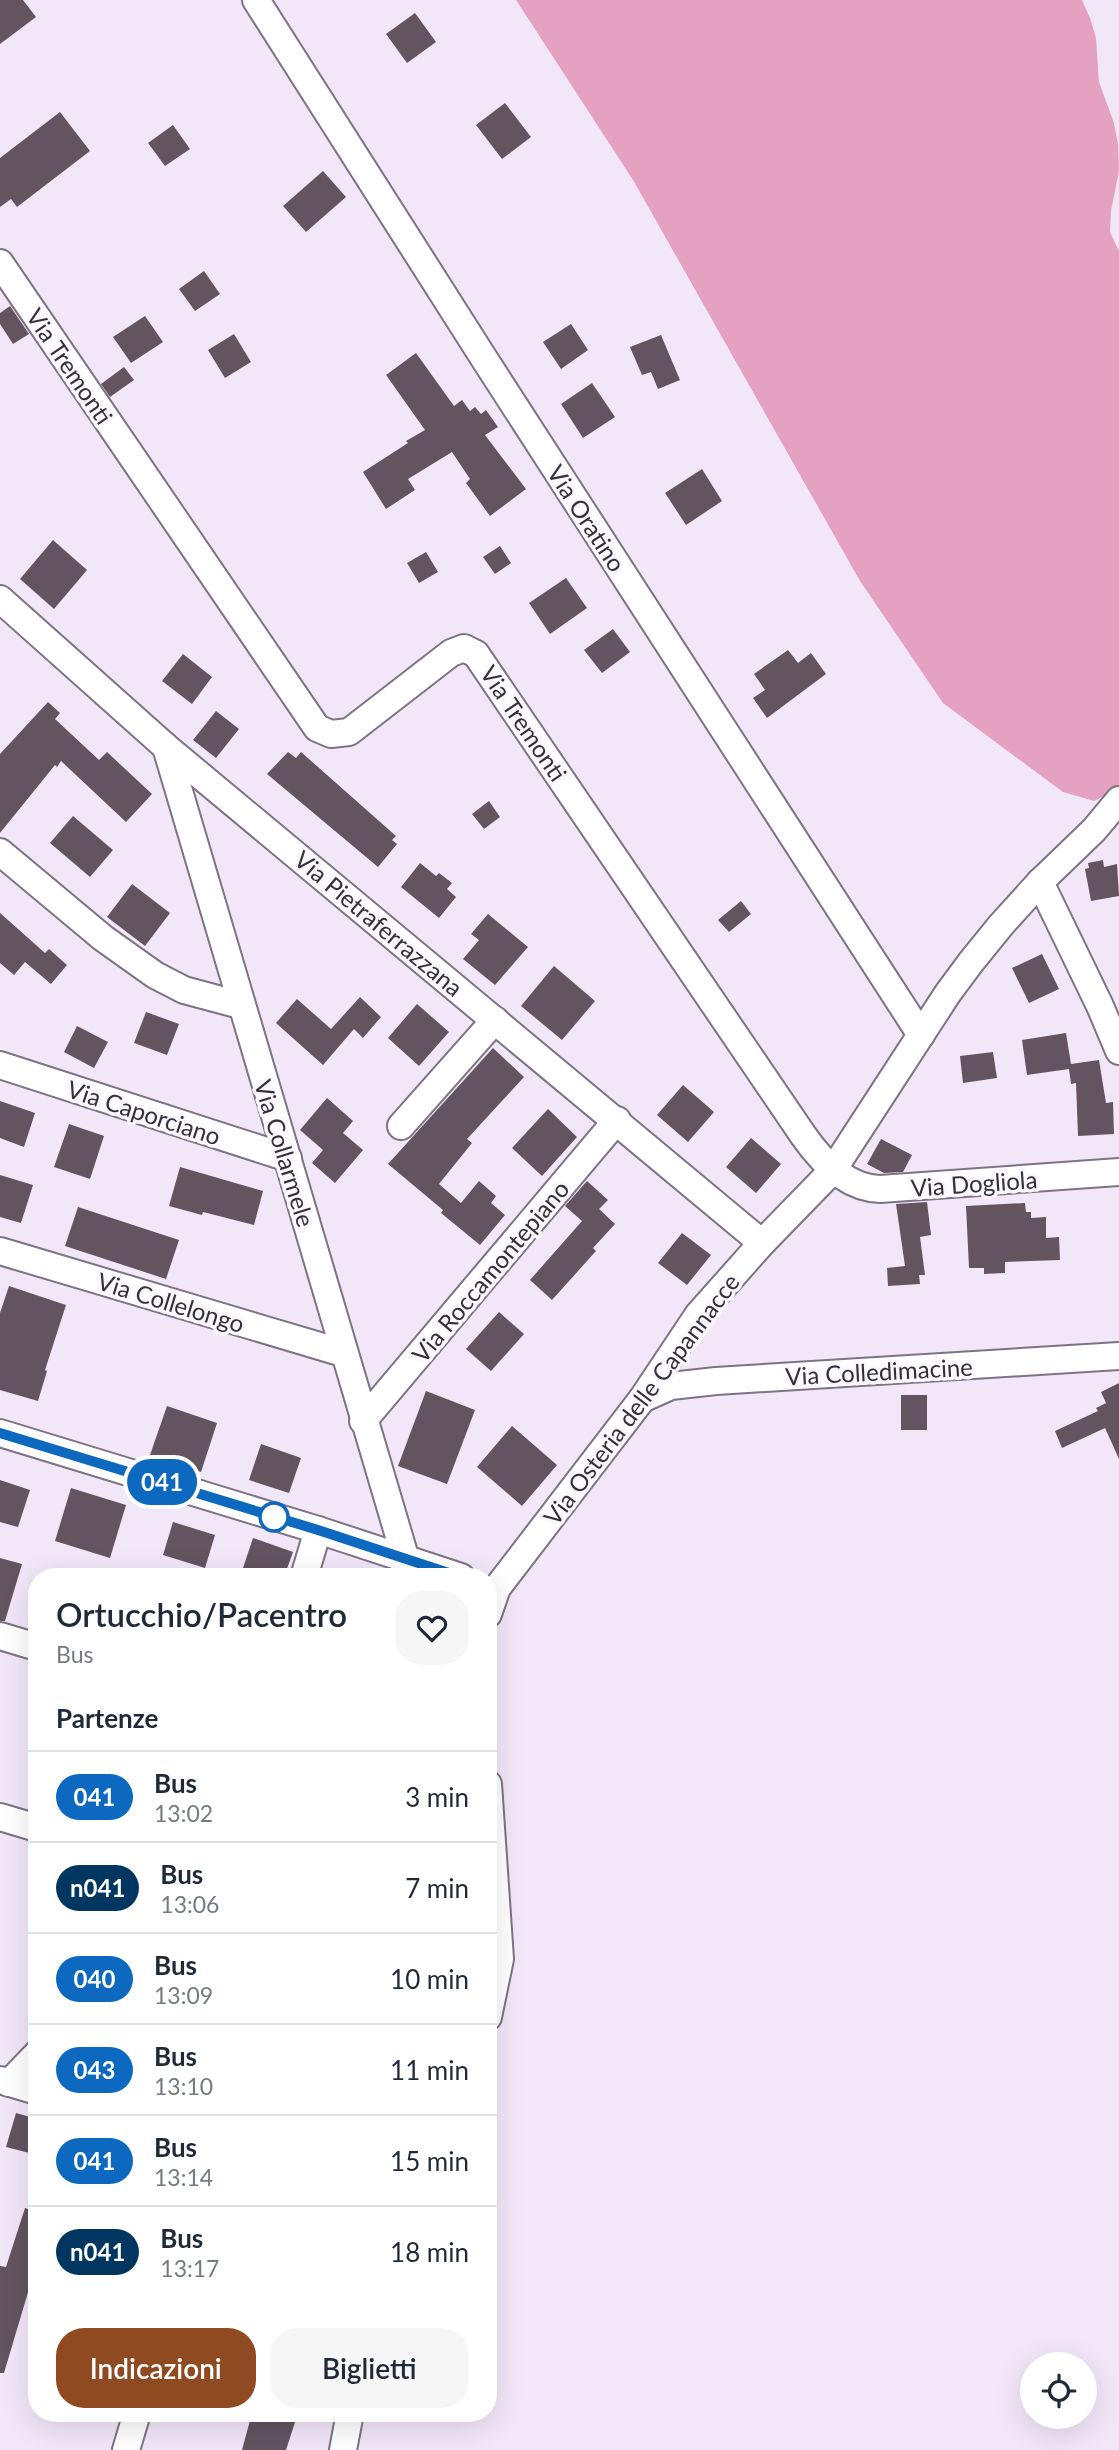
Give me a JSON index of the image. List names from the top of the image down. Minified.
{"streets":{"street":["Via Tremonti","Via Oratino","Via Pietraferrazzana","Via Caporciano","Via Collarmele","Via Dogliola","Via Roccamontepiano","Via Collelongo","Via Colledimacine","Via Osteria delle Capannacce"]},"crossings":[["Via Tremonti","Via Dogliola"],["Via Tremonti","Via Osteria delle Capannacce"],["Via Oratino","Via Osteria delle Capannacce"],["Via Pietraferrazzana","Via Collarmele"],["Via Pietraferrazzana","Via Roccamontepiano"],["Via Pietraferrazzana","Via Osteria delle Capannacce"],["Via Caporciano","Via Collarmele"],["Via Collarmele","Via Roccamontepiano"],["Via Collarmele","Via Collelongo"],["Via Dogliola","Via Osteria delle Capannacce"],["Via Colledimacine","Via Osteria delle Capannacce"]],"lines":["bus line 041"],"page":{"on_map":"041","heading":[["Ortucchio/Pacentro","Bus"],"Partenze"],"list":[{"mark":"041","name":"Bus","note":"13:02","value":"3 min"},{"mark":"n041","name":"Bus","note":"13:06","value":"7 min"},{"mark":"040","name":"Bus","note":"13:09","value":"10 min"},{"mark":"043","name":"Bus","note":"13:10","value":"11 min"},{"mark":"041","name":"Bus","note":"13:14","value":"15 min"},{"mark":"n041","name":"Bus","note":"13:17","value":"18 min"}],"buttons":["Indicazioni","Biglietti"]}}
